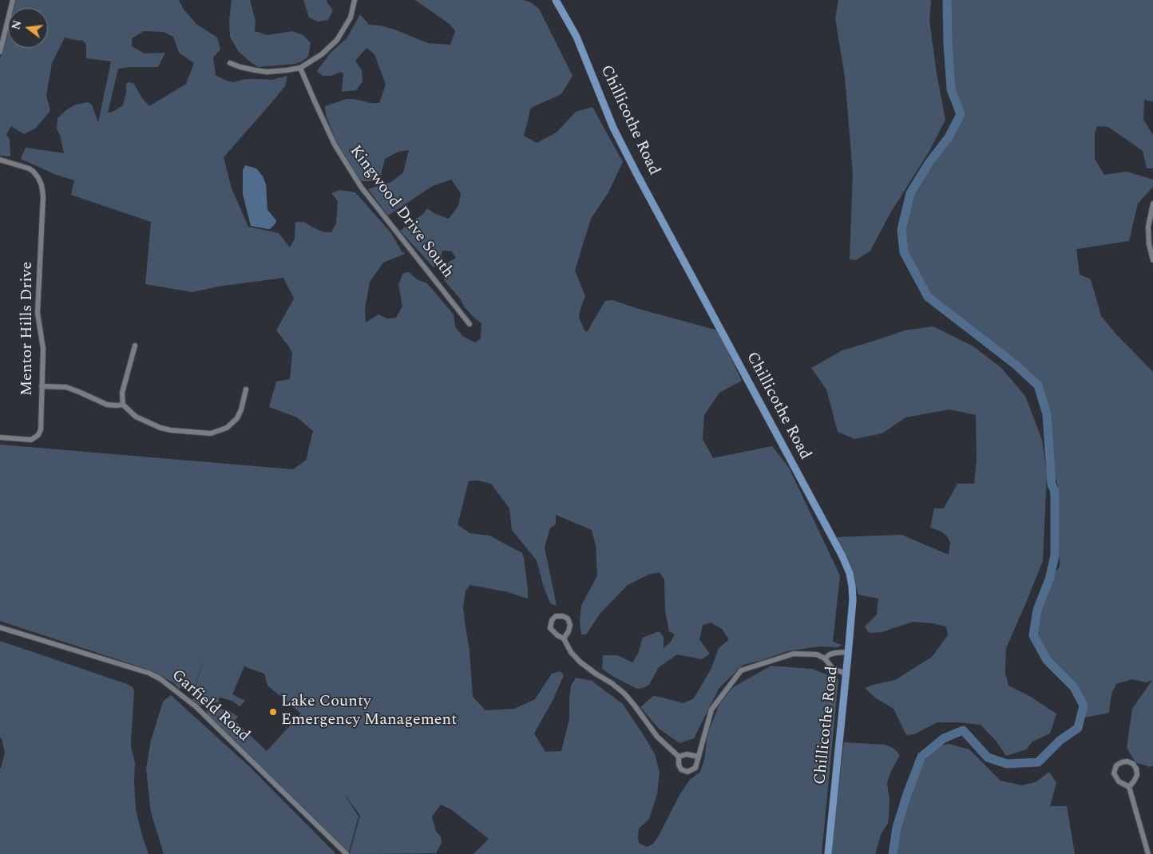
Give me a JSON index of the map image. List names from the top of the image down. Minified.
{"streets":{"main road":["Chillicothe Road"],"street":["Kingwood Drive South","Mentor Hills Drive","Garfield Road"]},"places":["Lake County Emergency Management"],"north":"left"}
